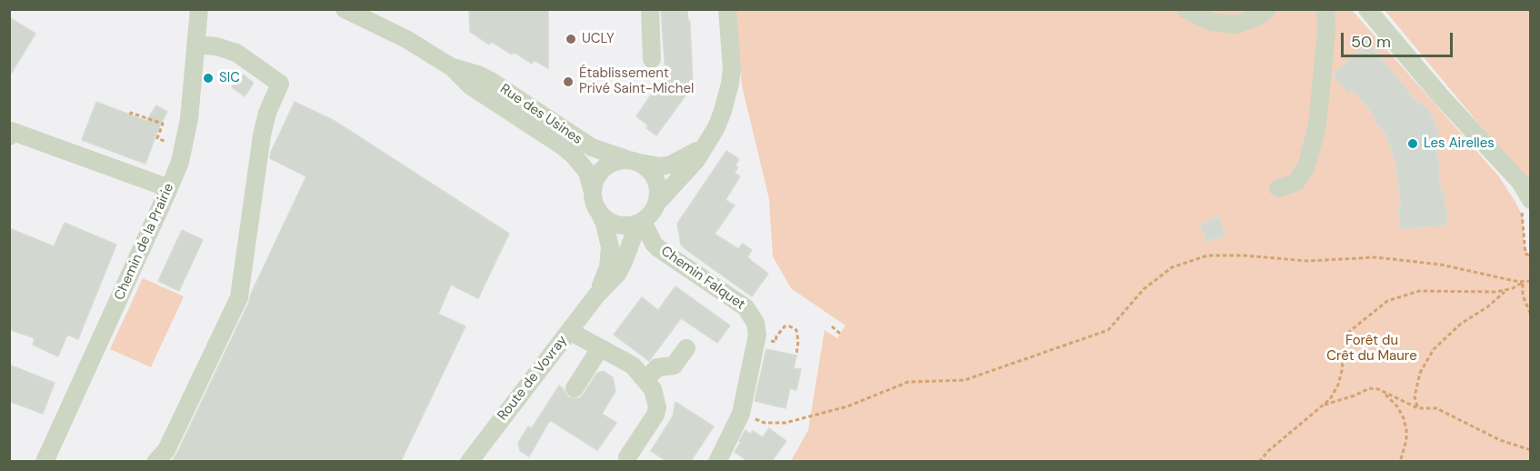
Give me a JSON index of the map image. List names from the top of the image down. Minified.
{"streets":{"street":["Rue des Usines","Chemin de la Prairie","Chemin Falquet","Route de Vovray"]},"crossings":[["Rue des Usines","Chemin Falquet"],["Rue des Usines","Route de Vovray"],["Chemin Falquet","Route de Vovray"]],"parks":["Forêt du Crêt du Maure"],"places":["UCLY","SIC","Établissement Privé Saint-Michel","Les Airelles"],"scale_bar":"50 m"}
